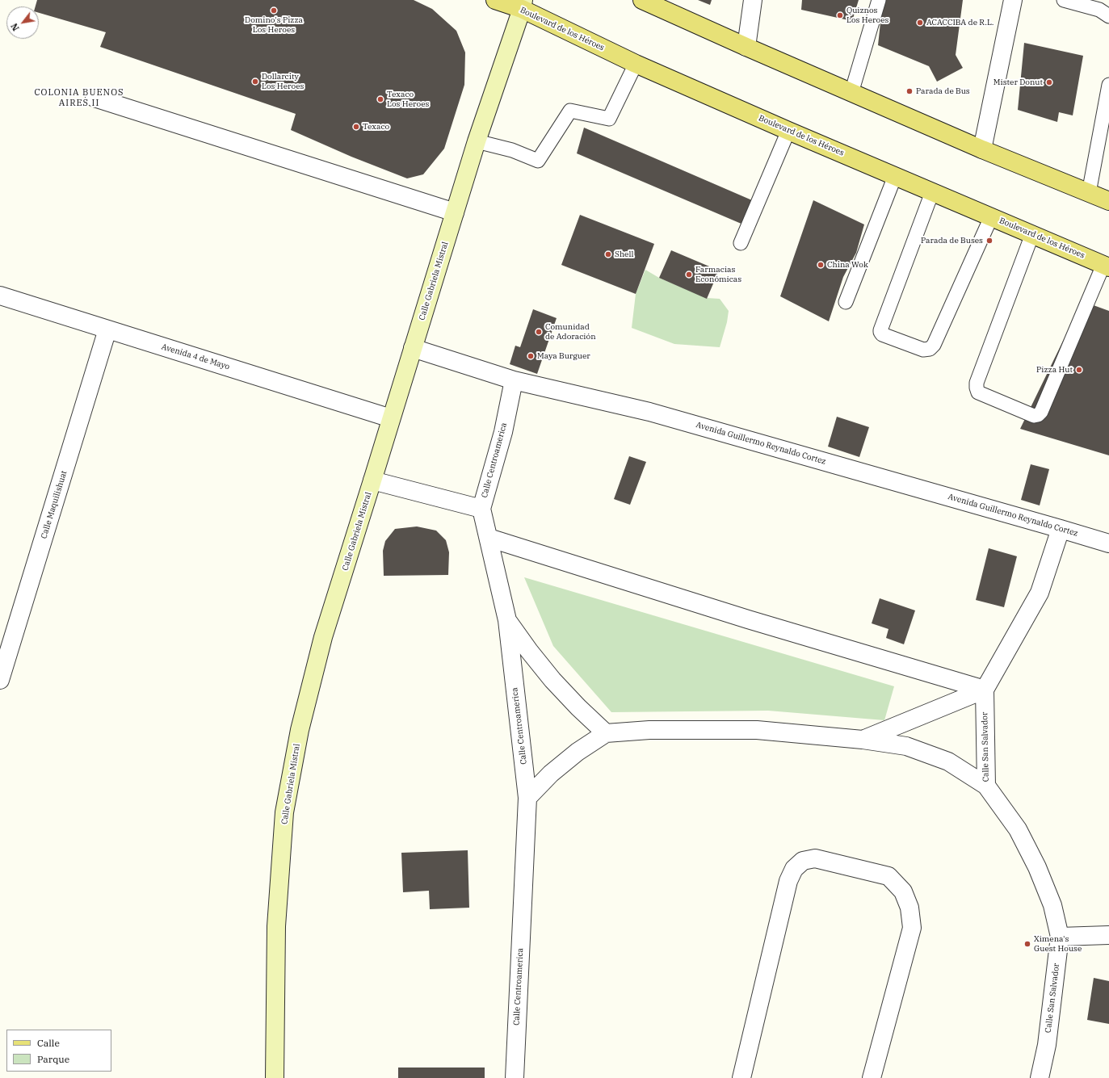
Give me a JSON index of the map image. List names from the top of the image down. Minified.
{"streets":{"main road":["Boulevard de los Héroes"],"street":["Calle Gabriela Mistral","Avenida 4 de Mayo","Avenida Guillermo Reynaldo Cortez","Calle Centroamerica","Calle Maquilishuat","Calle San Salvador"]},"crossings":[["Boulevard de los Héroes","Calle Gabriela Mistral"],["Calle Gabriela Mistral","Avenida 4 de Mayo"],["Calle Gabriela Mistral","Avenida Guillermo Reynaldo Cortez"],["Avenida 4 de Mayo","Calle Maquilishuat"],["Avenida Guillermo Reynaldo Cortez","Calle Centroamerica"]],"districts":["COLONIA BUENOS AIRES II"],"places":["Domino's Pizza Los Heroes","Quiznos Los Heroes","ACACCIBA de R.L.","Dollarcity Los Heroes","Mister Donut","Parada de Bus","Texaco Los Heroes","Texaco","Parada de Buses","Shell","China Wok","Farmacias Económicas","Comunidad de Adoración","Maya Burguer","Pizza Hut","Ximena's Guest House"],"legend":["Calle","Parque"],"north":"bottom left"}
